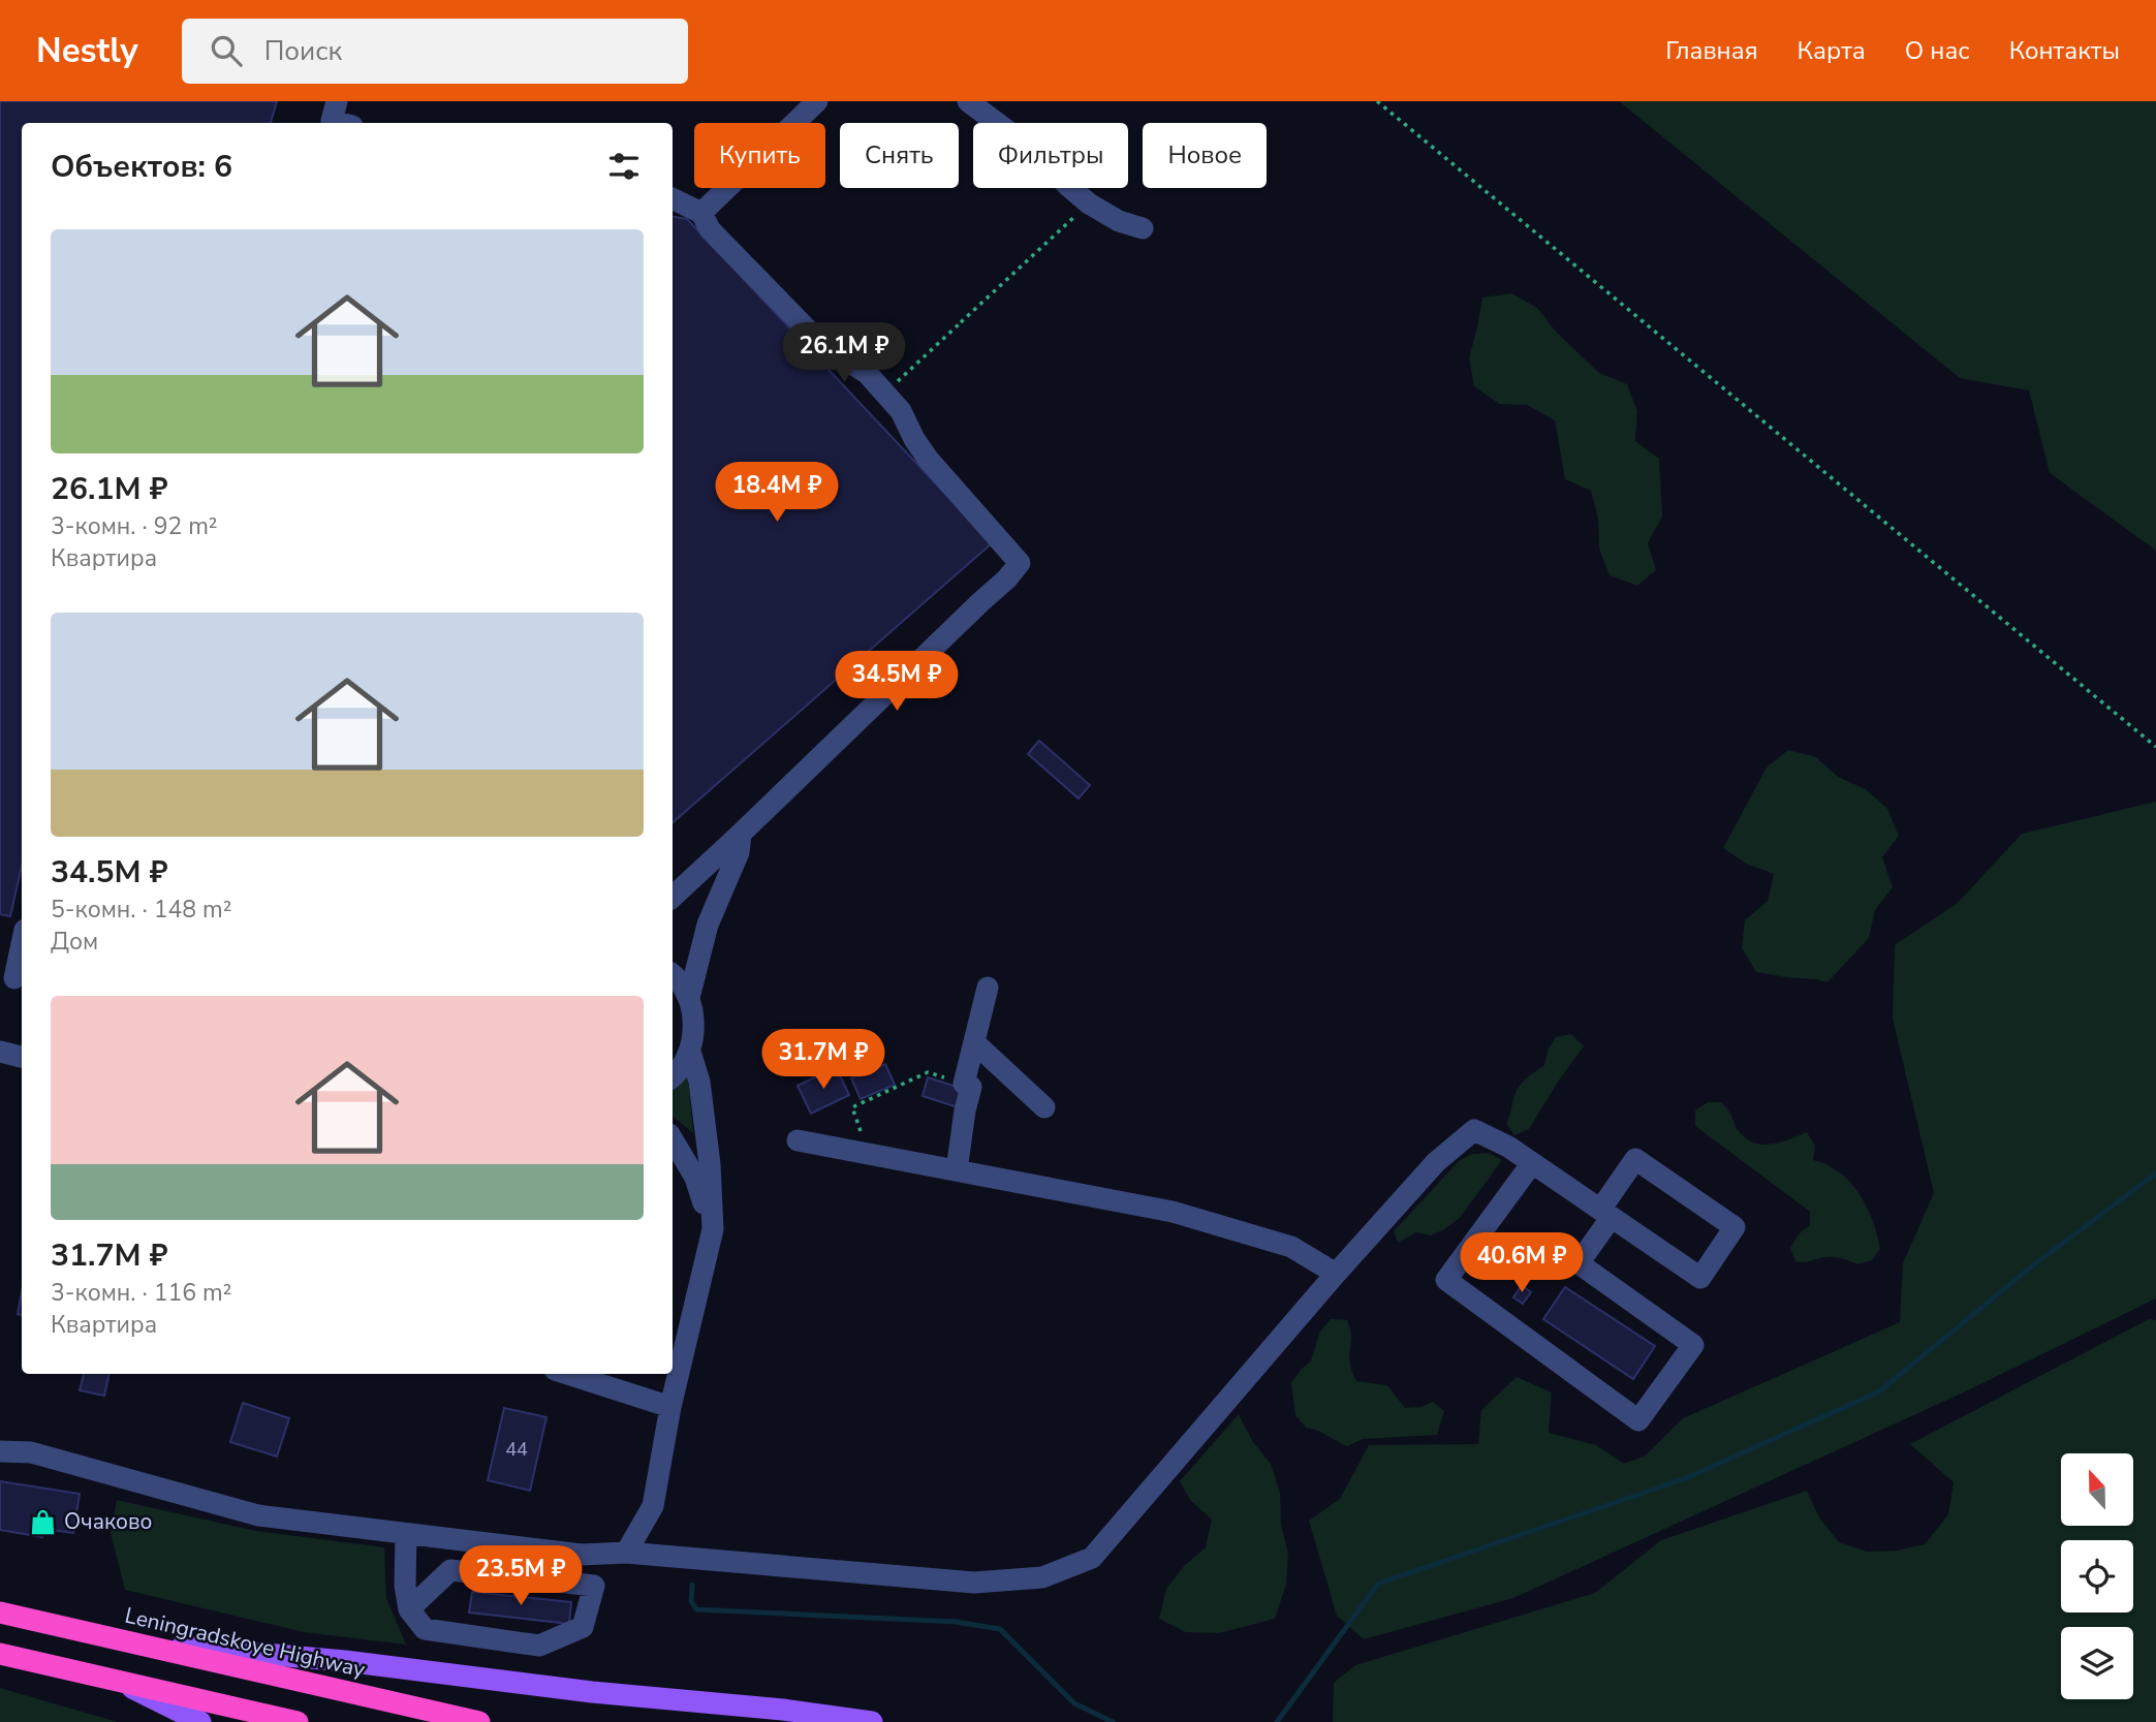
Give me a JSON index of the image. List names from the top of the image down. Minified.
{"streets":{"highway":["Leningradskoye Highway"]},"places":{"shop":["Очаково"]},"house_numbers":["44"],"north":"top","page":{"header":"Nestly","search":"Поиск","nav":["Главная","Карта","О нас","Контакты"],"chip":["Купить","Снять","Фильтры","Новое"],"heading":"Объектов: 6","list":[{"name":"26.1M ₽","note":"3-комн. · 92 m² · Квартира"},{"name":"34.5M ₽","note":"5-комн. · 148 m² · Дом"},{"name":"31.7M ₽","note":"3-комн. · 116 m² · Квартира"}],"price":["26.1M ₽","18.4M ₽","34.5M ₽","31.7M ₽","40.6M ₽","23.5M ₽"]}}
